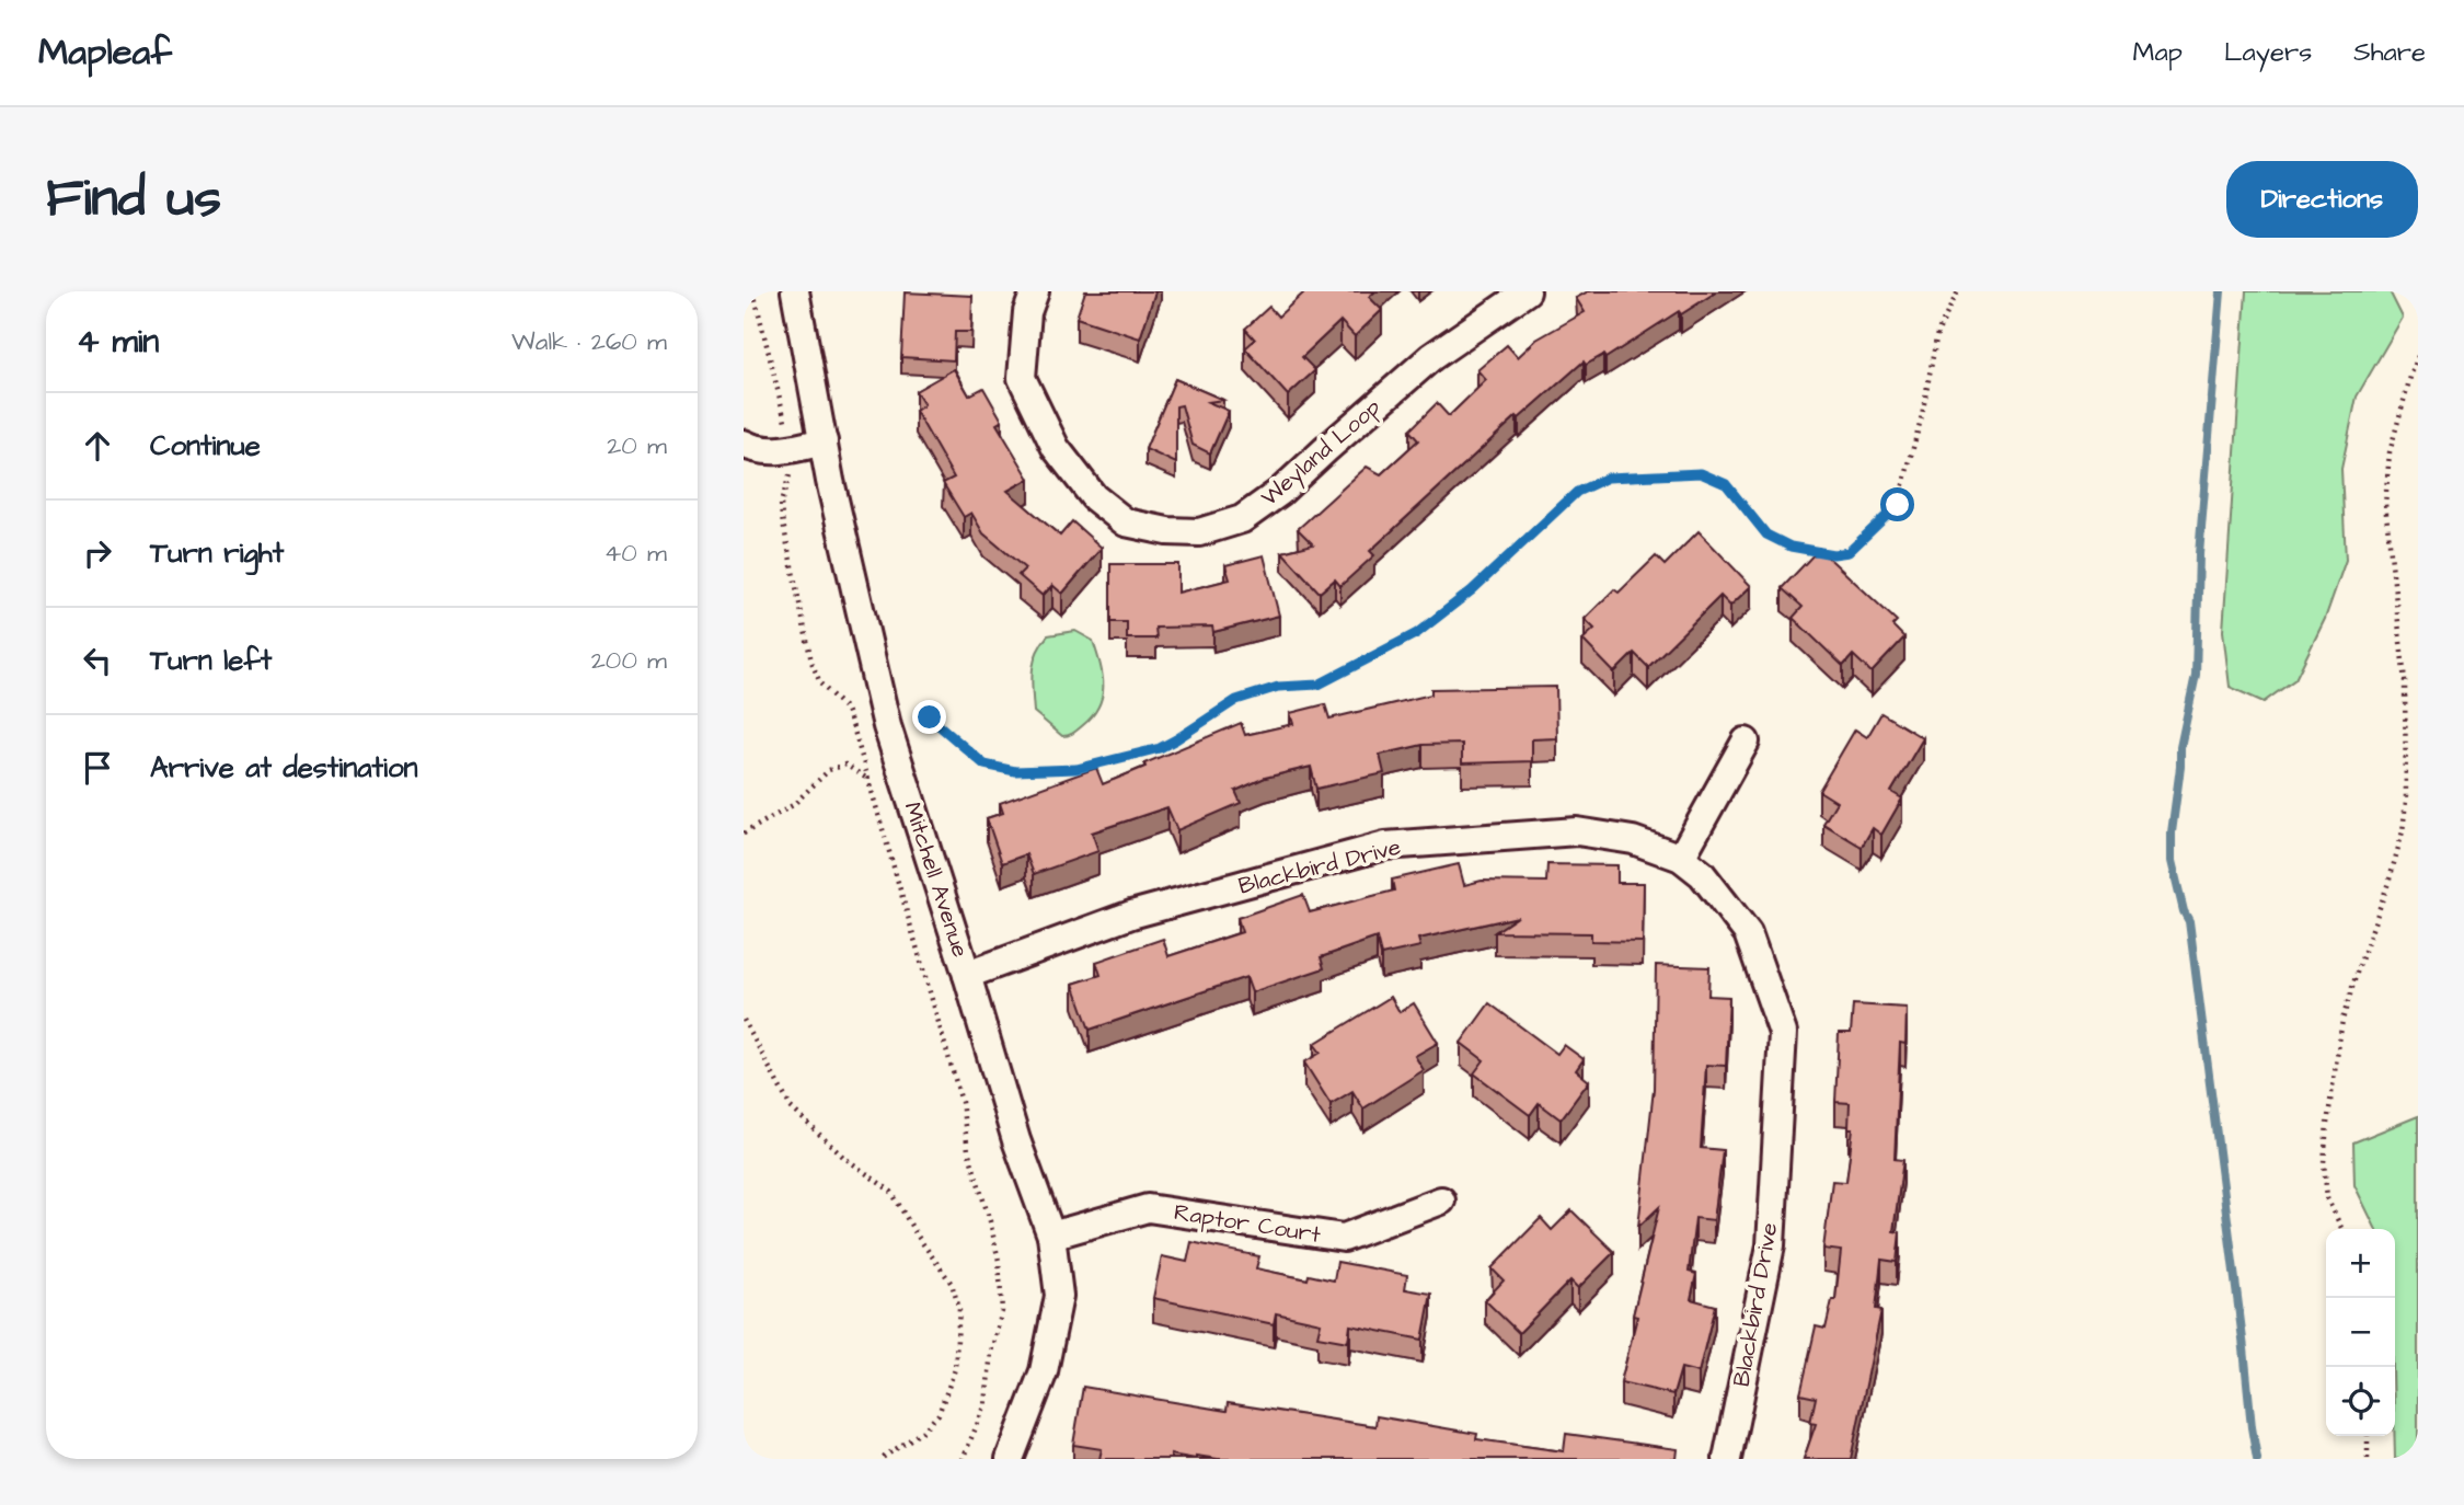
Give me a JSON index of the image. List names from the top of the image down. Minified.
{"streets":{"street":["Weyland Loop","Blackbird Drive","Mitchell Avenue","Raptor Court"]},"crossings":[["Blackbird Drive","Mitchell Avenue"],["Mitchell Avenue","Raptor Court"]],"page":{"header":"Mapleaf","nav":["Map","Layers","Share"],"buttons":"Directions","title":"Find us","heading":["4 min","Walk · 260 m"],"list":[["Continue","20 m"],["Turn right","40 m"],["Turn left","200 m"],"Arrive at destination"],"map_buttons":["+","−"]}}
